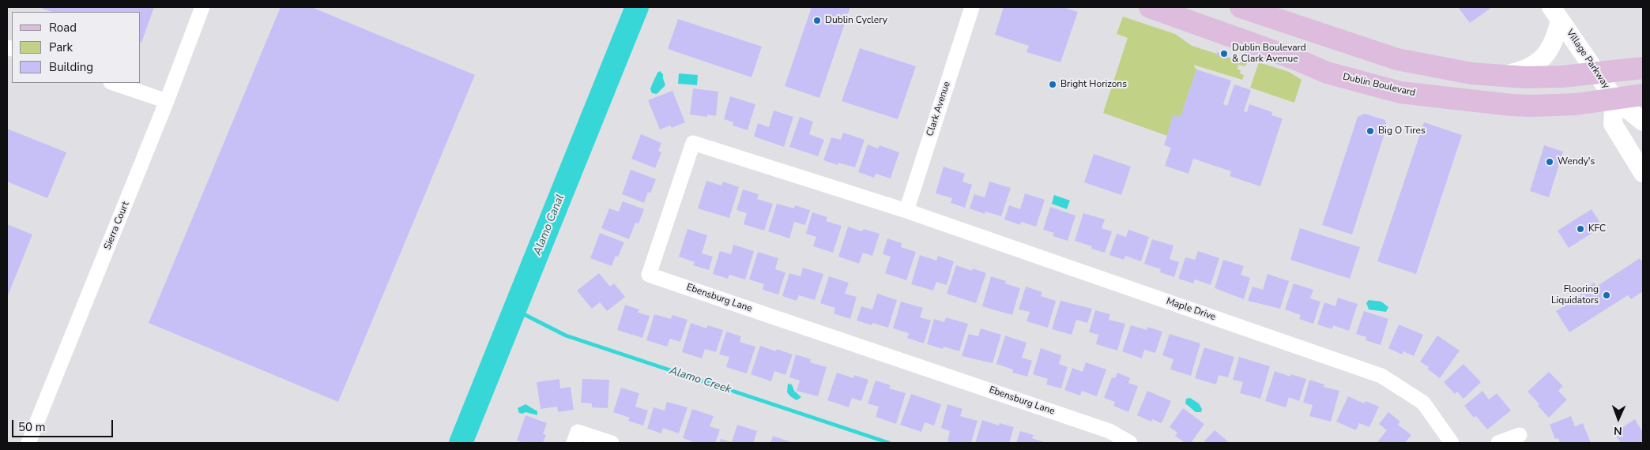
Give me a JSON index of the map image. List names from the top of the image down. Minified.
{"streets":{"main road":["Dublin Boulevard"],"street":["Village Parkway","Clark Avenue","Sierra Court","Ebensburg Lane","Maple Drive"]},"crossings":[["Village Parkway","Dublin Boulevard"],["Clark Avenue","Ebensburg Lane"],["Clark Avenue","Maple Drive"],["Ebensburg Lane","Maple Drive"]],"water":["Alamo Canal","Alamo Creek"],"places":["Dublin Cyclery","Dublin Boulevard & Clark Avenue","Bright Horizons","Big O Tires","Wendy's","KFC","Flooring Liquidators"],"legend":["Road","Park","Building"],"scale_bar":"50 m","north":"bottom"}
